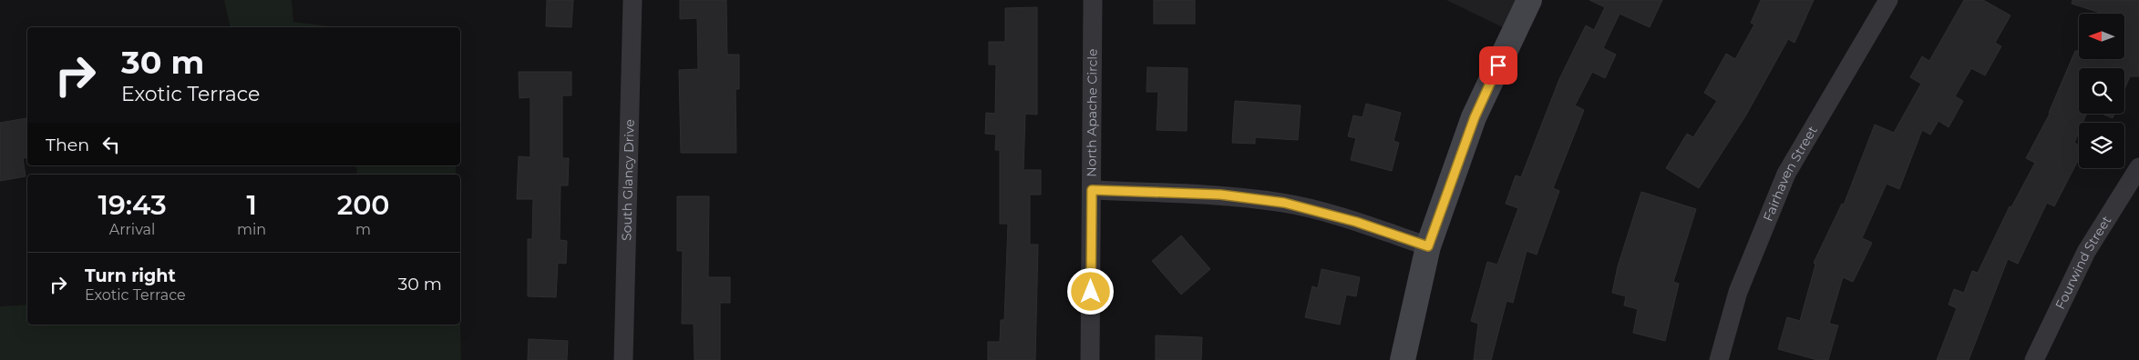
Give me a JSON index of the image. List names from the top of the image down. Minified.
{"streets":{"street":["North Apache Circle","Fairhaven Street","South Glancy Drive","Fourwind Street"]},"north":"left","page":{"turn":["30 m","Exotic Terrace"],"then":"Then","eta":["19:43","Arrival","1","min","200","m"],"list":[{"name":"Turn right","note":"Exotic Terrace","value":"30 m"}]}}
